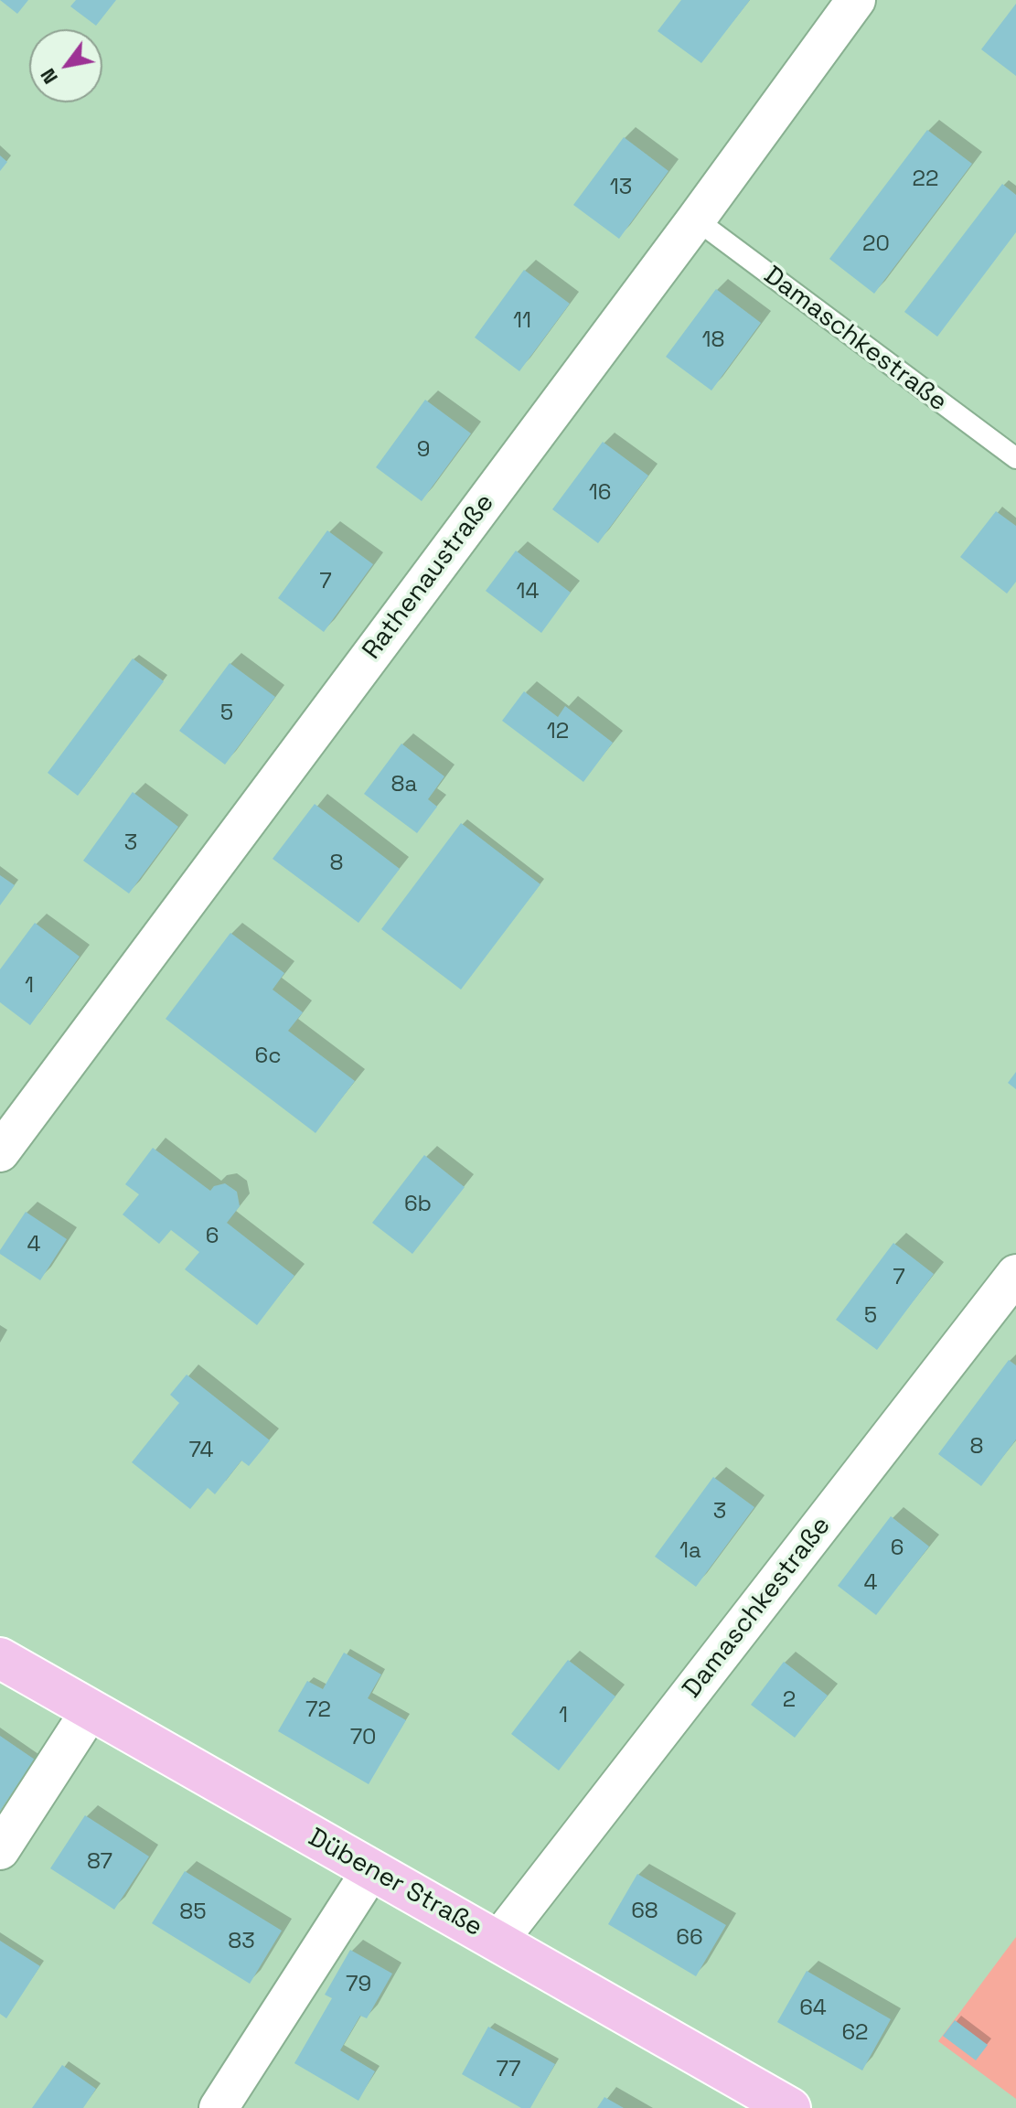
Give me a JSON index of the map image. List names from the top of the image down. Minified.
{"streets":{"main road":["Dübener Straße"],"street":["Damaschkestraße","Rathenaustraße"]},"crossings":[["Damaschkestraße","Rathenaustraße"],["Damaschkestraße","Dübener Straße"]],"house_numbers":["22","13","20","11","18","9","16","7","14","5","12","8a","3","8","1","6c","6b","6","4","7","5","8","74","3","6","1a","4","2","72","1","70","87","68","85","66","83","79","64","62","77"],"north":"bottom left"}
